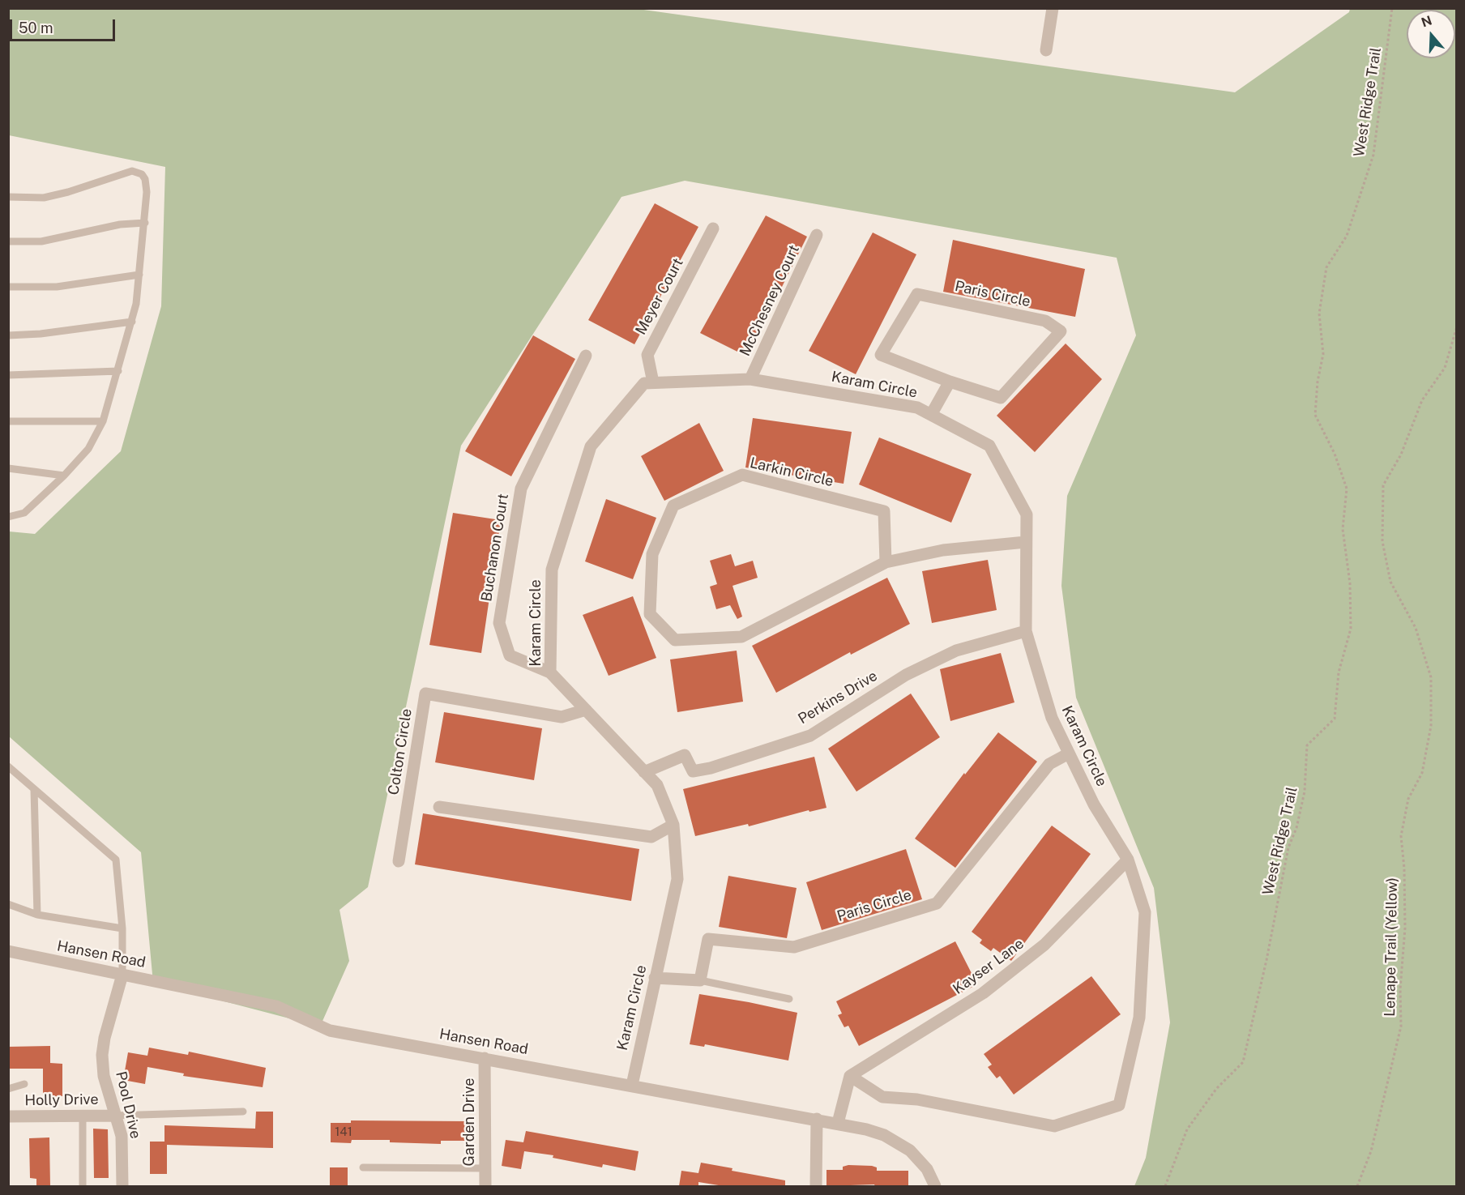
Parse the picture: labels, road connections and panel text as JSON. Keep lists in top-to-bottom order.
{
  "streets": {
    "street": [
      "Paris Circle",
      "Meyer Court",
      "McChesney Court",
      "Karam Circle",
      "Larkin Circle",
      "Buchanon Court",
      "Perkins Drive",
      "Colton Circle",
      "Hansen Road",
      "Kayser Lane",
      "Holly Drive",
      "Pool Drive",
      "Garden Drive"
    ],
    "path": ["West Ridge Trail", "Lenape Trail (Yellow)"]
  },
  "crossings": [
    ["Paris Circle", "Karam Circle"],
    ["Meyer Court", "Karam Circle"],
    ["McChesney Court", "Karam Circle"],
    ["Karam Circle", "Larkin Circle"],
    ["Karam Circle", "Buchanon Court"],
    ["Karam Circle", "Perkins Drive"],
    ["Karam Circle", "Colton Circle"],
    ["Karam Circle", "Hansen Road"],
    ["Karam Circle", "Kayser Lane"],
    ["Hansen Road", "Pool Drive"],
    ["Hansen Road", "Garden Drive"],
    ["Holly Drive", "Pool Drive"]
  ],
  "house_numbers": ["141"],
  "scale_bar": "50 m",
  "north": "top"
}
